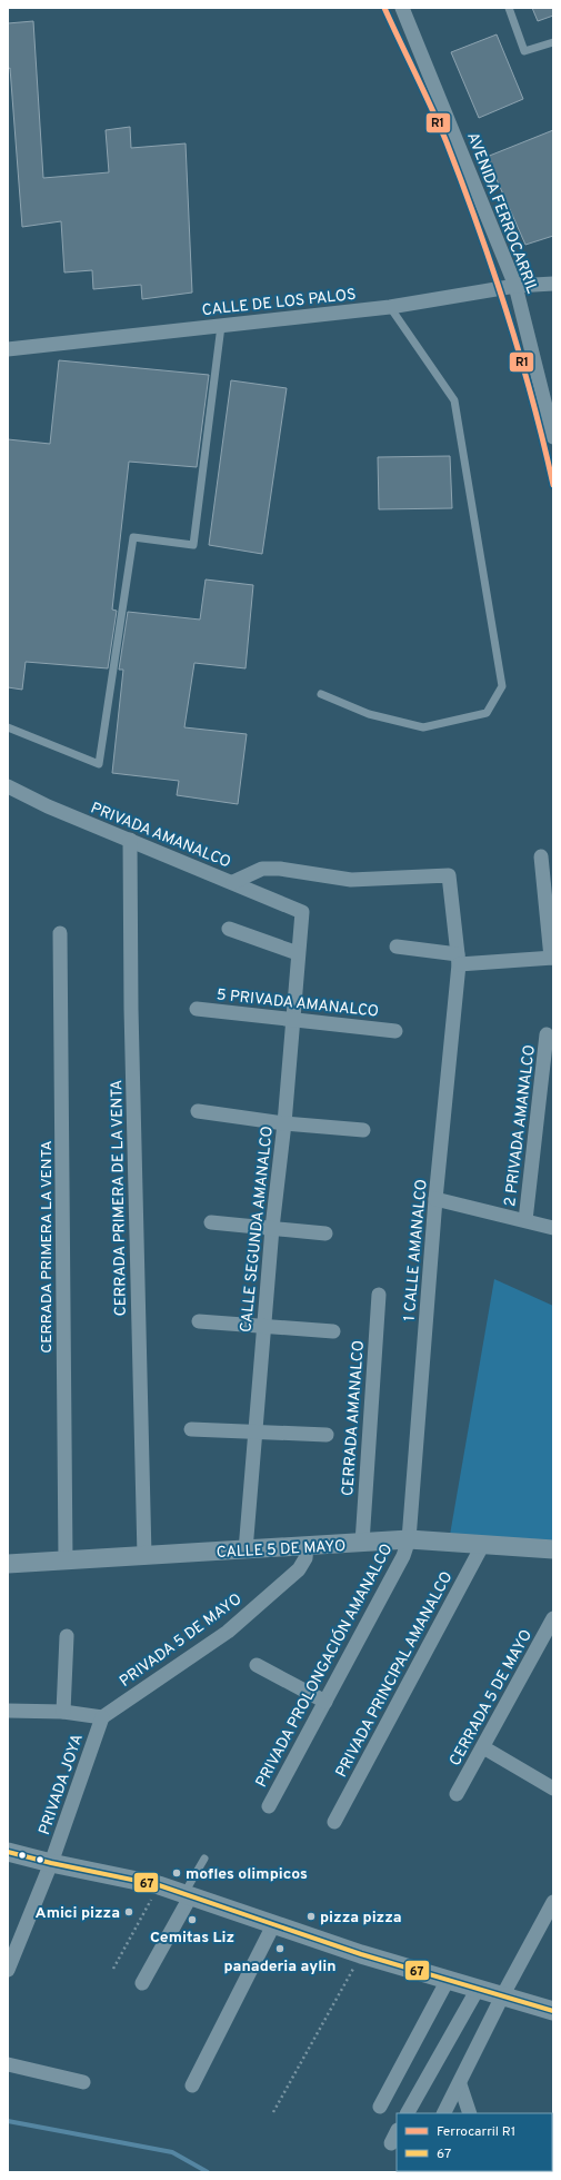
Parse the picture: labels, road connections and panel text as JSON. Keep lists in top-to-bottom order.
{
  "streets": {
    "street": [
      "AVENIDA FERROCARRIL",
      "CALLE DE LOS PALOS",
      "PRIVADA AMANALCO",
      "5 PRIVADA AMANALCO",
      "2 PRIVADA AMANALCO",
      "CERRADA PRIMERA DE LA VENTA",
      "CALLE SEGUNDA AMANALCO",
      "CERRADA PRIMERA LA VENTA",
      "1 CALLE AMANALCO",
      "CERRADA AMANALCO",
      "CALLE 5 DE MAYO",
      "PRIVADA 5 DE MAYO",
      "PRIVADA PROLONGACIÓN AMANALCO",
      "PRIVADA PRINCIPAL AMANALCO",
      "CERRADA 5 DE MAYO",
      "PRIVADA JOYA"
    ]
  },
  "crossings": [
    ["AVENIDA FERROCARRIL", "CALLE DE LOS PALOS"],
    ["PRIVADA AMANALCO", "CERRADA PRIMERA DE LA VENTA"],
    ["PRIVADA AMANALCO", "CALLE SEGUNDA AMANALCO"],
    ["PRIVADA AMANALCO", "1 CALLE AMANALCO"],
    ["5 PRIVADA AMANALCO", "CALLE SEGUNDA AMANALCO"],
    ["CERRADA PRIMERA DE LA VENTA", "CALLE 5 DE MAYO"],
    ["CALLE SEGUNDA AMANALCO", "CALLE 5 DE MAYO"],
    ["CERRADA PRIMERA LA VENTA", "CALLE 5 DE MAYO"],
    ["1 CALLE AMANALCO", "CALLE 5 DE MAYO"],
    ["1 CALLE AMANALCO", "PRIVADA PROLONGACIÓN AMANALCO"],
    ["CERRADA AMANALCO", "CALLE 5 DE MAYO"],
    ["CALLE 5 DE MAYO", "PRIVADA 5 DE MAYO"],
    ["CALLE 5 DE MAYO", "PRIVADA PROLONGACIÓN AMANALCO"],
    ["CALLE 5 DE MAYO", "PRIVADA PRINCIPAL AMANALCO"],
    ["PRIVADA 5 DE MAYO", "PRIVADA JOYA"]
  ],
  "places": [
    "mofles olimpicos",
    "Amici pizza",
    "pizza pizza",
    "Cemitas Liz",
    "panaderia aylin"
  ],
  "lines": ["rail line R1", "transit line 67"],
  "legend": ["Ferrocarril R1", "67"]
}
